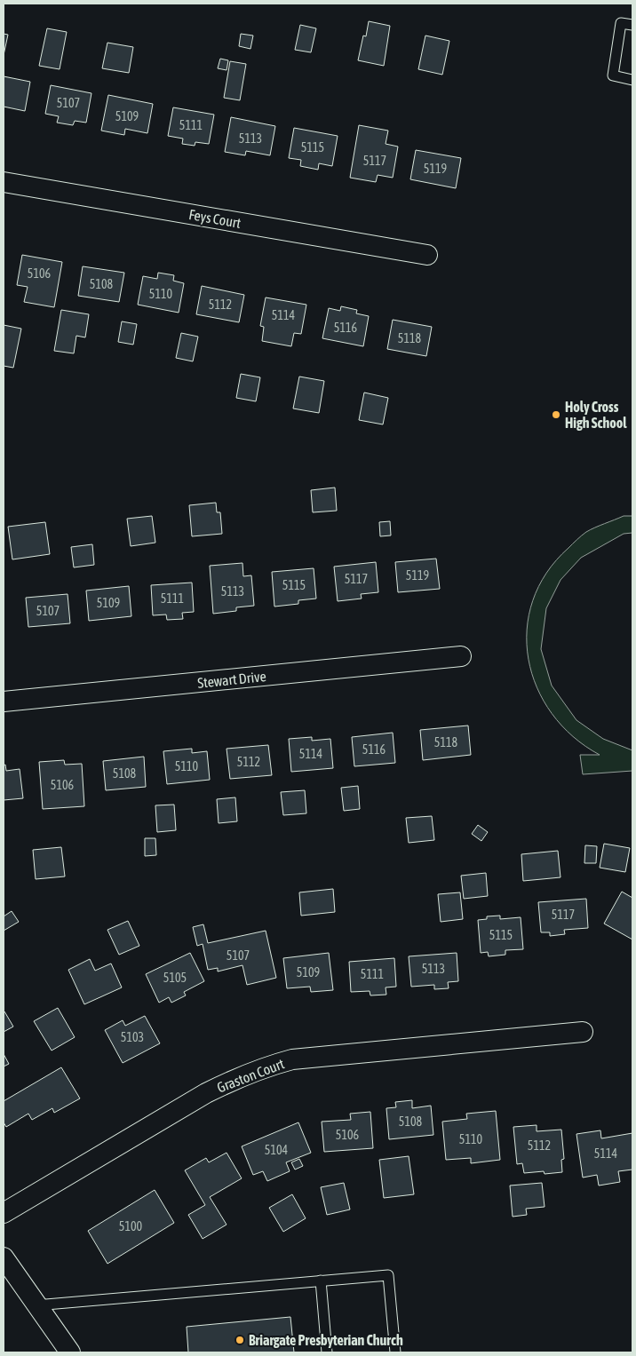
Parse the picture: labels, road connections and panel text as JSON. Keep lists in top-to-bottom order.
{
  "streets": {
    "street": ["Feys Court", "Stewart Drive", "Graston Court"]
  },
  "places": ["Holy Cross High School", "Briargate Presbyterian Church"],
  "house_numbers": [
    "5107",
    "5109",
    "5111",
    "5113",
    "5115",
    "5117",
    "5119",
    "5106",
    "5108",
    "5110",
    "5112",
    "5114",
    "5116",
    "5118",
    "5119",
    "5117",
    "5115",
    "5113",
    "5111",
    "5109",
    "5107",
    "5118",
    "5116",
    "5114",
    "5112",
    "5110",
    "5108",
    "5106",
    "5117",
    "5115",
    "5107",
    "5113",
    "5109",
    "5111",
    "5105",
    "5103",
    "5108",
    "5106",
    "5110",
    "5112",
    "5104",
    "5114",
    "5100"
  ]
}
